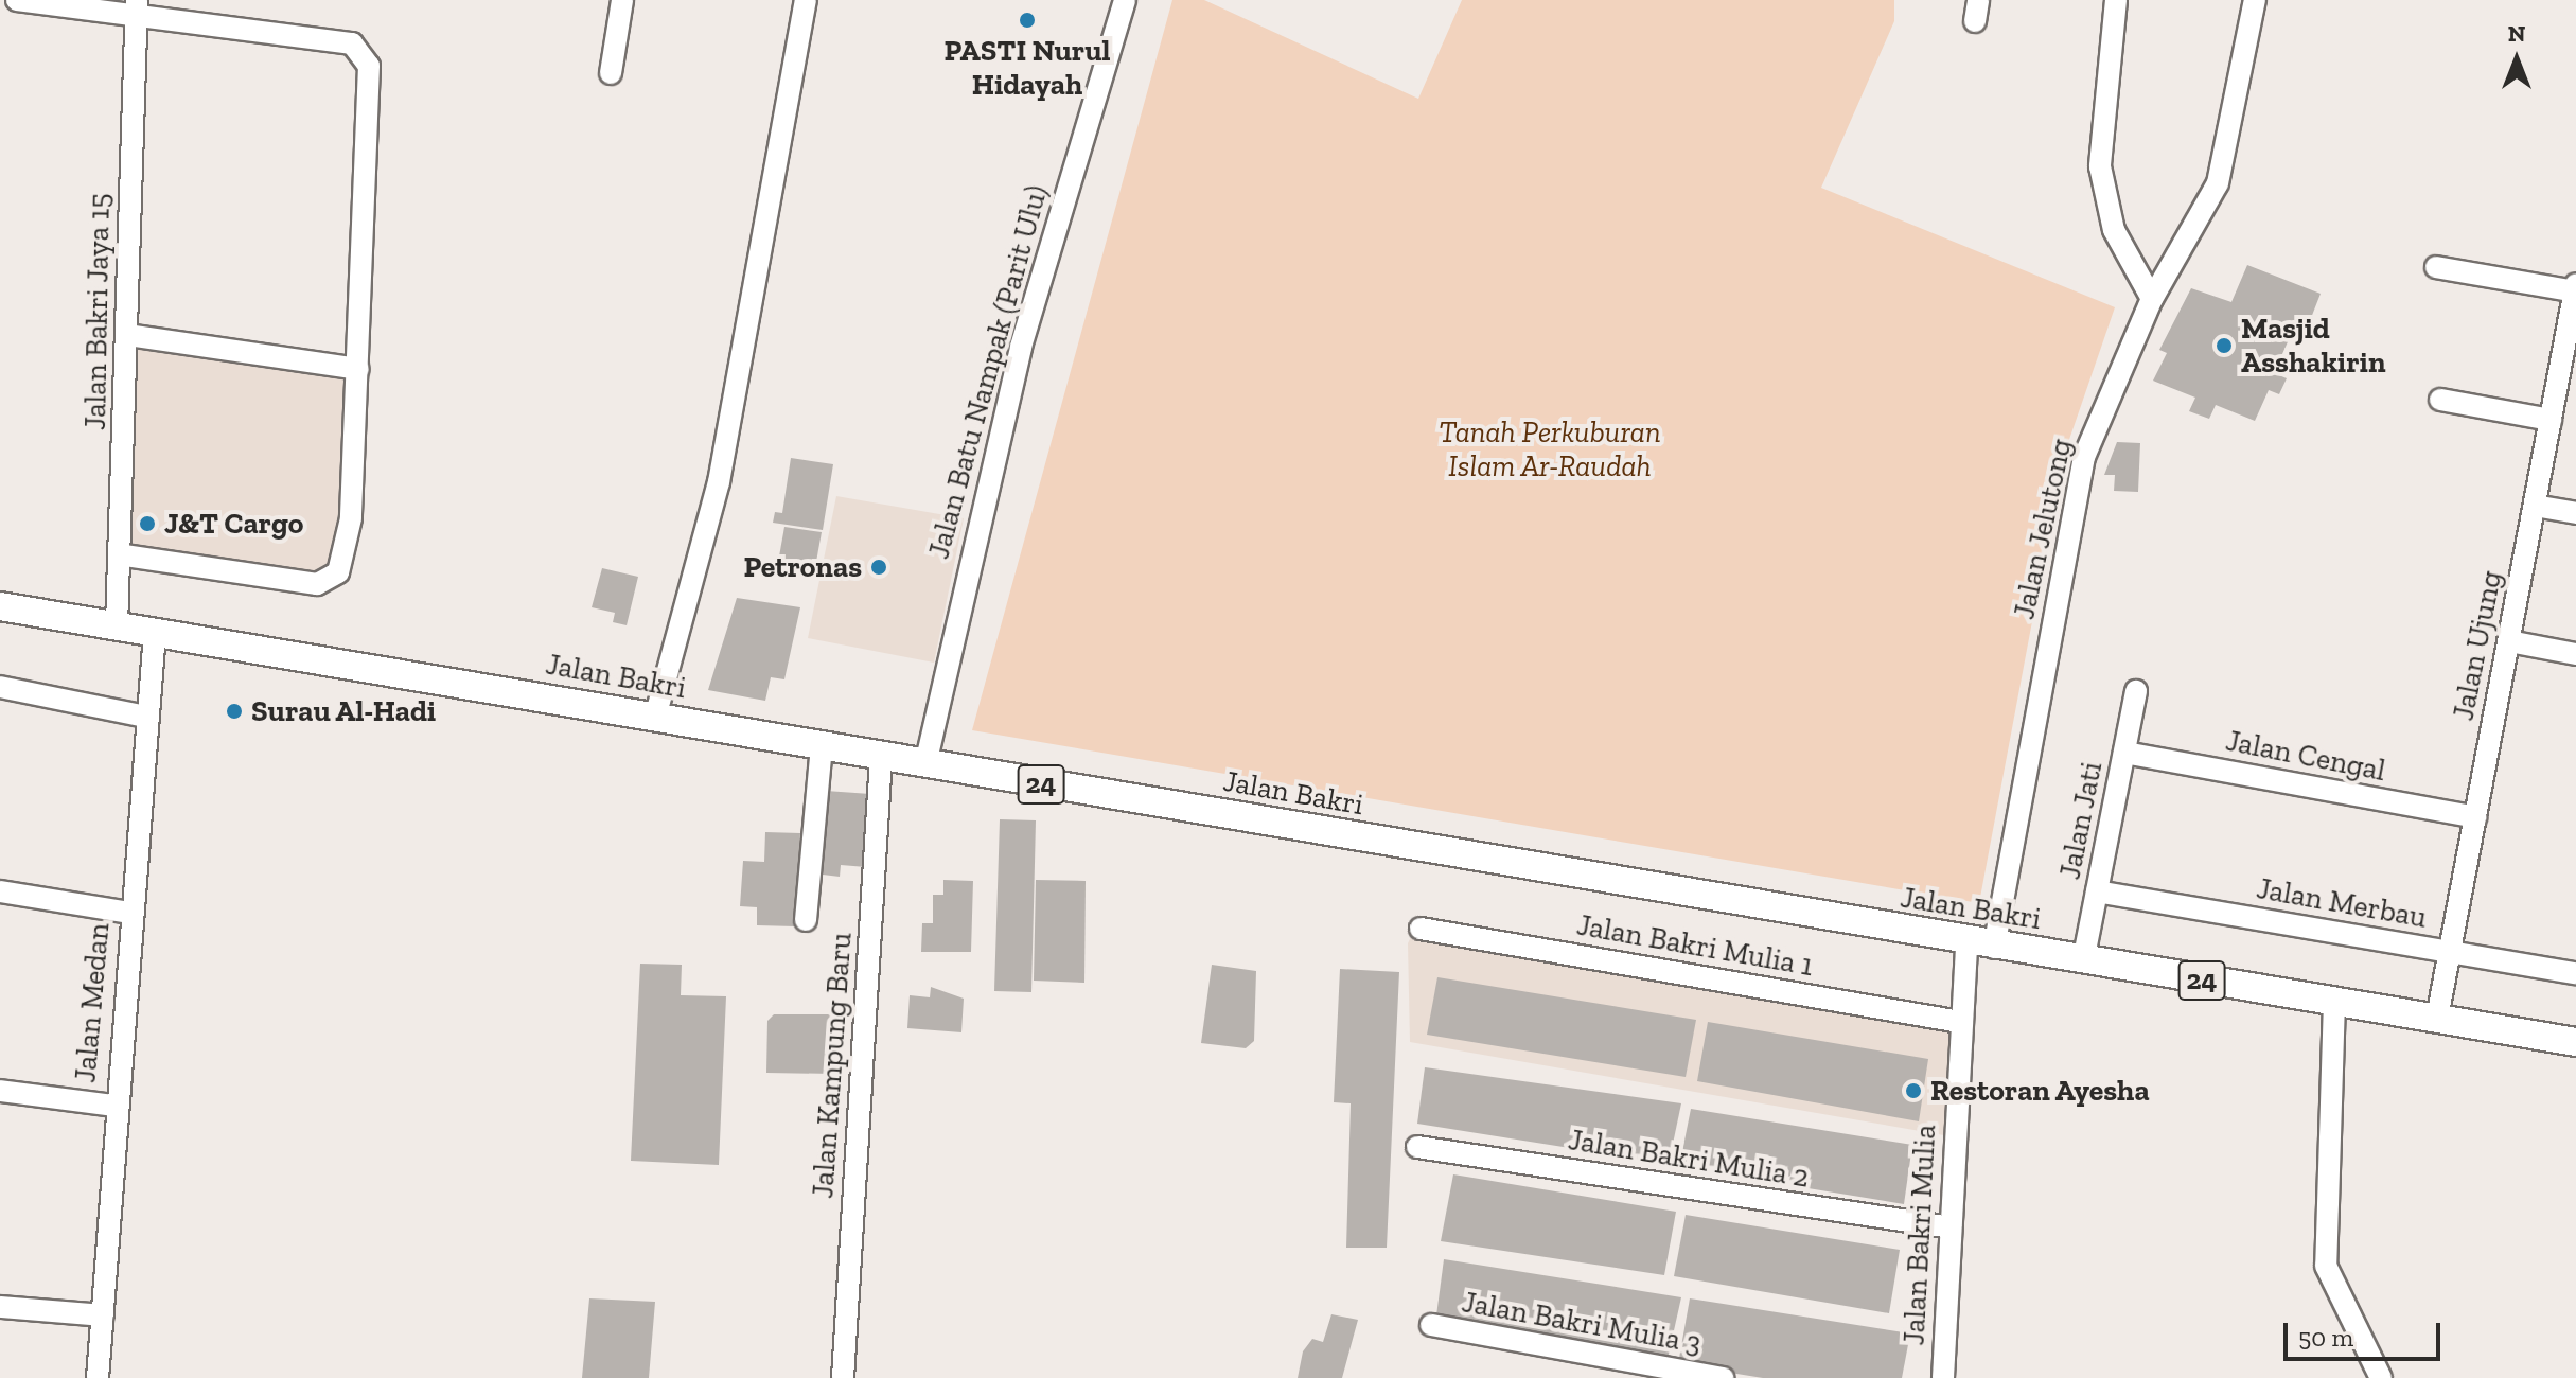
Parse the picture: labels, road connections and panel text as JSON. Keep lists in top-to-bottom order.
{
  "streets": {
    "main road": ["Jalan Bakri", "24"],
    "street": [
      "Jalan Bakri Jaya 15",
      "Jalan Batu Nampak (Parit Ulu)",
      "Jalan Jelutong",
      "Jalan Ujung",
      "Jalan Cengal",
      "Jalan Jati",
      "Jalan Merbau",
      "Jalan Bakri Mulia 1",
      "Jalan Medan",
      "Jalan Kampung Baru",
      "Jalan Bakri Mulia 2",
      "Jalan Bakri Mulia",
      "Jalan Bakri Mulia 3"
    ]
  },
  "crossings": [
    ["Jalan Bakri Jaya 15", "Jalan Bakri"],
    ["Jalan Batu Nampak (Parit Ulu)", "Jalan Bakri"],
    ["Jalan Jelutong", "Jalan Bakri"],
    ["Jalan Jelutong", "Jalan Bakri Mulia"],
    ["Jalan Ujung", "Jalan Bakri"],
    ["Jalan Ujung", "Jalan Cengal"],
    ["Jalan Ujung", "Jalan Merbau"],
    ["Jalan Bakri", "Jalan Jati"],
    ["Jalan Bakri", "Jalan Medan"],
    ["Jalan Bakri", "Jalan Kampung Baru"],
    ["Jalan Bakri", "Jalan Bakri Mulia"],
    ["Jalan Cengal", "Jalan Jati"],
    ["Jalan Jati", "Jalan Merbau"],
    ["Jalan Bakri Mulia 1", "Jalan Bakri Mulia"],
    ["Jalan Bakri Mulia 2", "Jalan Bakri Mulia"]
  ],
  "parks": ["Tanah Perkuburan Islam Ar-Raudah"],
  "places": [
    "PASTI Nurul Hidayah",
    "Masjid Asshakirin",
    "J&T Cargo",
    "Petronas",
    "Surau Al-Hadi",
    "Restoran Ayesha"
  ],
  "scale_bar": "50 m",
  "north": "top"
}
